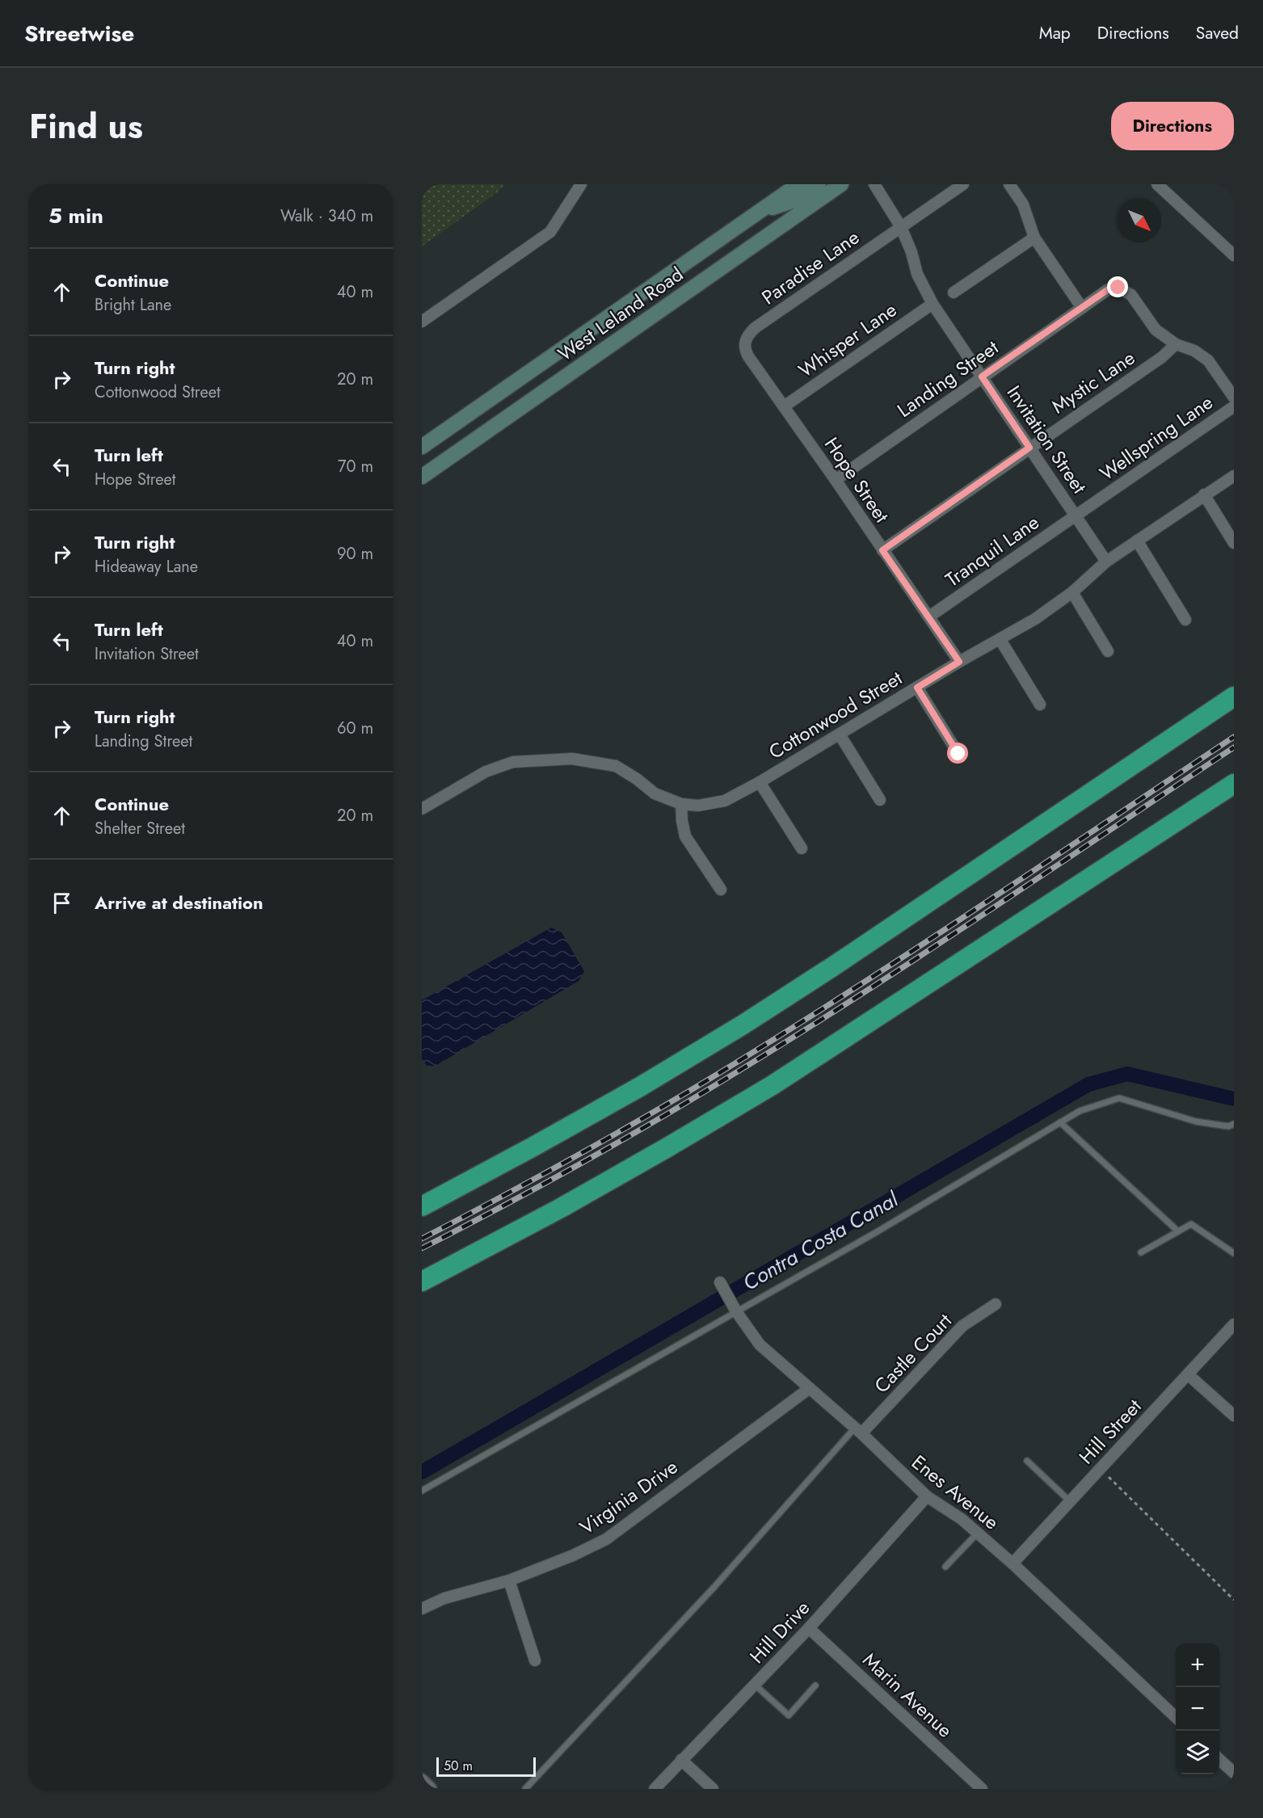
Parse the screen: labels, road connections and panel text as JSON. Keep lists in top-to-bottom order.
{
  "streets": {
    "main road": ["West Leland Road"],
    "street": [
      "Paradise Lane",
      "Whisper Lane",
      "Landing Street",
      "Mystic Lane",
      "Wellspring Lane",
      "Invitation Street",
      "Hope Street",
      "Tranquil Lane",
      "Cottonwood Street",
      "Castle Court",
      "Hill Street",
      "Enes Avenue",
      "Virginia Drive",
      "Hill Drive",
      "Marin Avenue"
    ]
  },
  "crossings": [
    ["Paradise Lane", "Invitation Street"],
    ["Paradise Lane", "Hope Street"],
    ["Whisper Lane", "Invitation Street"],
    ["Whisper Lane", "Hope Street"],
    ["Landing Street", "Mystic Lane"],
    ["Landing Street", "Invitation Street"],
    ["Landing Street", "Hope Street"],
    ["Mystic Lane", "Invitation Street"],
    ["Mystic Lane", "Hope Street"],
    ["Wellspring Lane", "Invitation Street"],
    ["Wellspring Lane", "Tranquil Lane"],
    ["Invitation Street", "Tranquil Lane"],
    ["Invitation Street", "Cottonwood Street"],
    ["Hope Street", "Tranquil Lane"],
    ["Hope Street", "Cottonwood Street"],
    ["Castle Court", "Enes Avenue"],
    ["Hill Street", "Enes Avenue"],
    ["Enes Avenue", "Virginia Drive"],
    ["Enes Avenue", "Hill Drive"],
    ["Hill Drive", "Marin Avenue"]
  ],
  "water": ["Contra Costa Canal"],
  "scale_bar": "50 m",
  "north": "bottom right",
  "page": {
    "header": "Streetwise",
    "nav": ["Map", "Directions", "Saved"],
    "title": "Find us",
    "buttons": "Directions",
    "heading": ["5 min", "Walk · 340 m"],
    "list": [
      ["Continue", "Bright Lane", "40 m"],
      ["Turn right", "Cottonwood Street", "20 m"],
      ["Turn left", "Hope Street", "70 m"],
      ["Turn right", "Hideaway Lane", "90 m"],
      ["Turn left", "Invitation Street", "40 m"],
      ["Turn right", "Landing Street", "60 m"],
      ["Continue", "Shelter Street", "20 m"],
      "Arrive at destination"
    ],
    "map_buttons": ["+", "−"],
    "scale": "50 m"
  }
}
